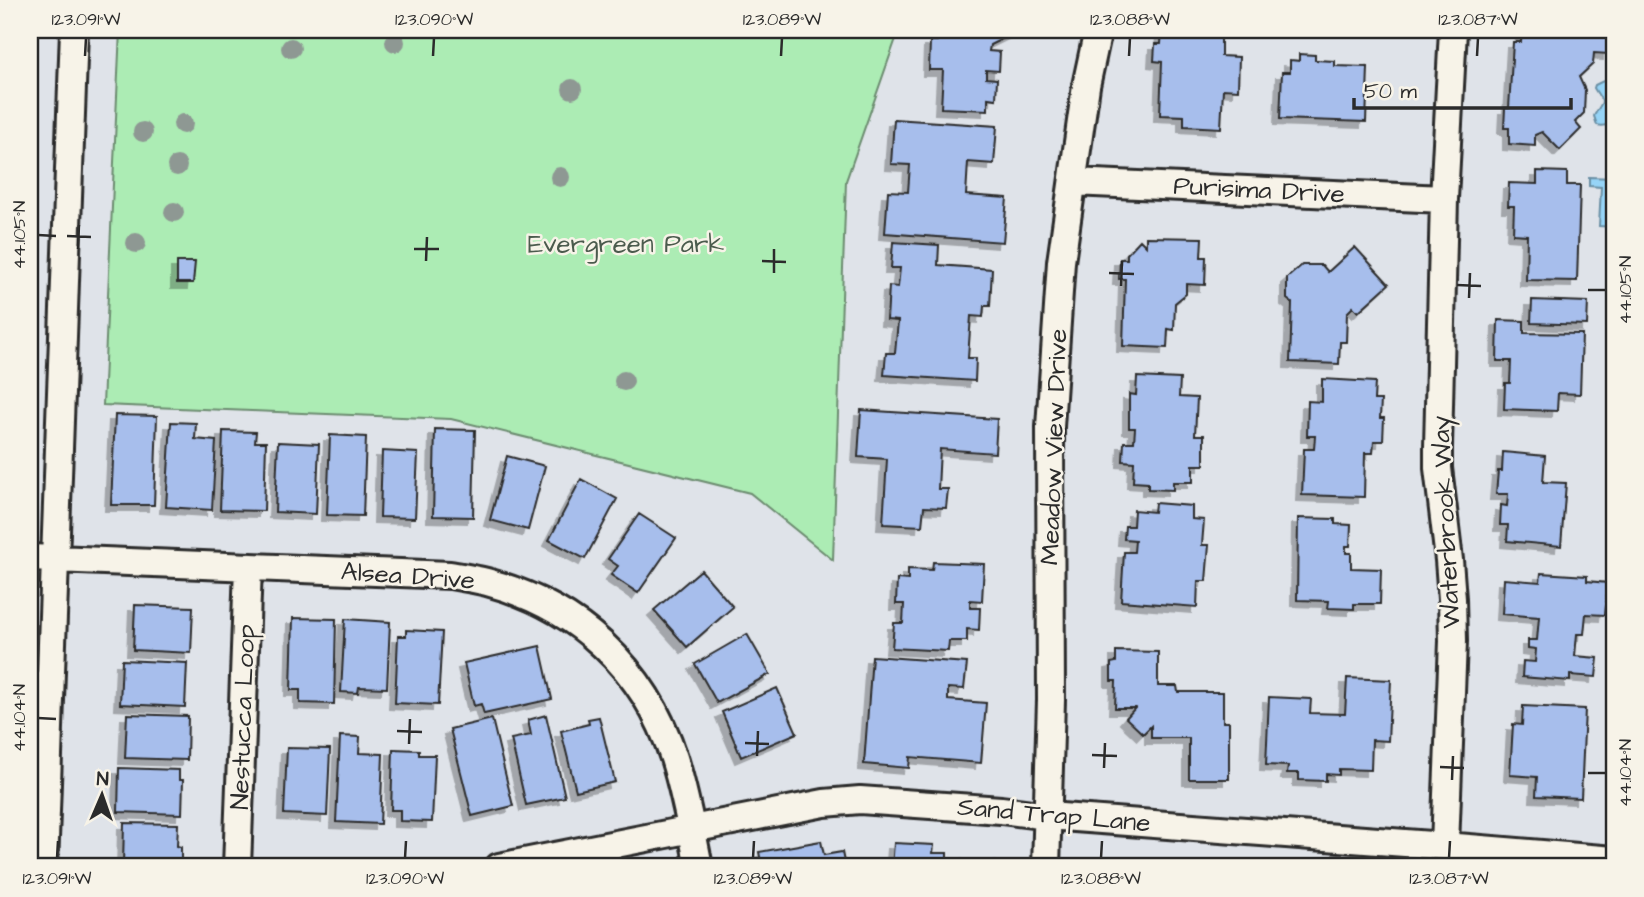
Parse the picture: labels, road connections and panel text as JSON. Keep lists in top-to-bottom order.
{
  "streets": {
    "street": [
      "Purisima Drive",
      "Meadow View Drive",
      "Waterbrook Way",
      "Alsea Drive",
      "Nestucca Loop",
      "Sand Trap Lane"
    ]
  },
  "crossings": [
    ["Purisima Drive", "Meadow View Drive"],
    ["Purisima Drive", "Waterbrook Way"],
    ["Meadow View Drive", "Sand Trap Lane"],
    ["Waterbrook Way", "Sand Trap Lane"],
    ["Alsea Drive", "Nestucca Loop"],
    ["Alsea Drive", "Sand Trap Lane"]
  ],
  "parks": ["Evergreen Park"],
  "scale_bar": "50 m",
  "north": "top",
  "coordinates": [
    "123.091°W",
    "123.090°W",
    "123.089°W",
    "123.088°W",
    "123.087°W",
    "44.105°N",
    "44.104°N"
  ]
}
